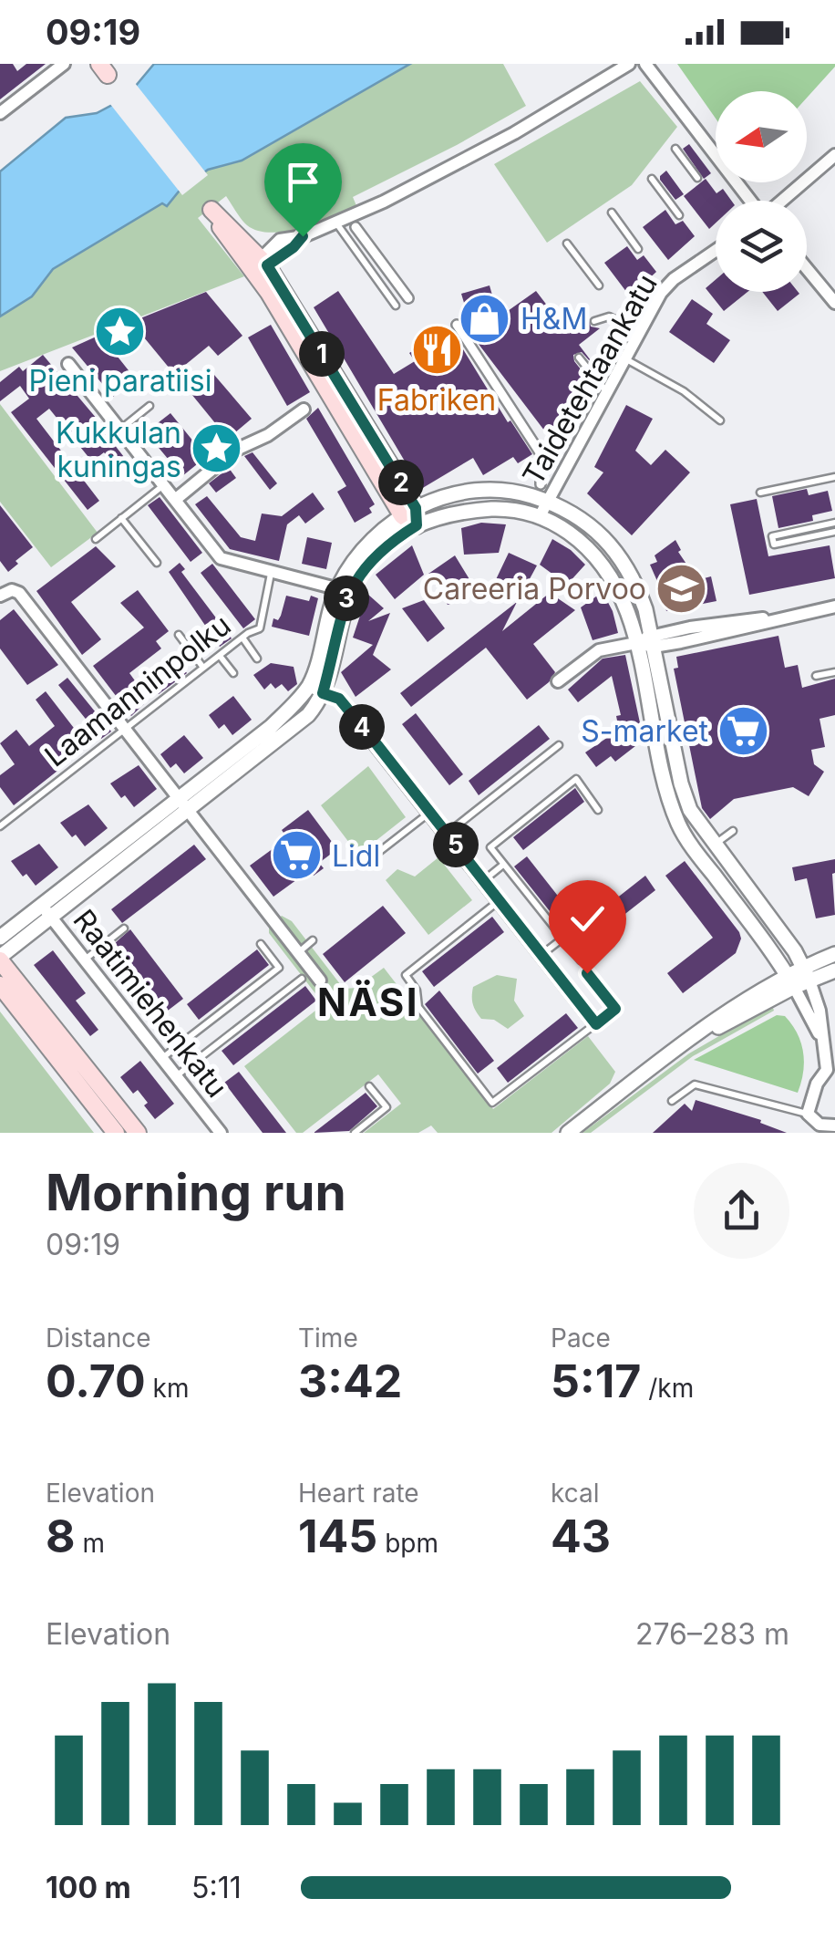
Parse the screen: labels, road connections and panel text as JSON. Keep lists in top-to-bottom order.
{
  "streets": {
    "street": ["Taidetehtaankatu", "Raatimiehenkatu"],
    "lane": ["Laamanninpolku"]
  },
  "districts": ["NÄSI"],
  "places": {
    "shop": ["H&M"],
    "place": ["Pieni paratiisi", "Kukkulan kuningas"],
    "restaurant": ["Fabriken"],
    "school or university": ["Careeria Porvoo"],
    "supermarket": ["S-market", "Lidl"]
  },
  "north": "left",
  "page": {
    "status": "09:19",
    "pins": [
      "1",
      "2",
      "3",
      "4",
      "5"
    ],
    "heading": ["Morning run", "09:19"],
    "stats": [
      ["Distance", "0.70 km"],
      ["Time", "3:42"],
      ["Pace", "5:17 /km"],
      ["Elevation", "8 m"],
      ["Heart rate", "145 bpm"],
      ["kcal", "43"]
    ],
    "chart": ["Elevation", "276–283 m"],
    "list": [
      {
        "name": "100 m",
        "note": "5:11"
      }
    ]
  }
}
